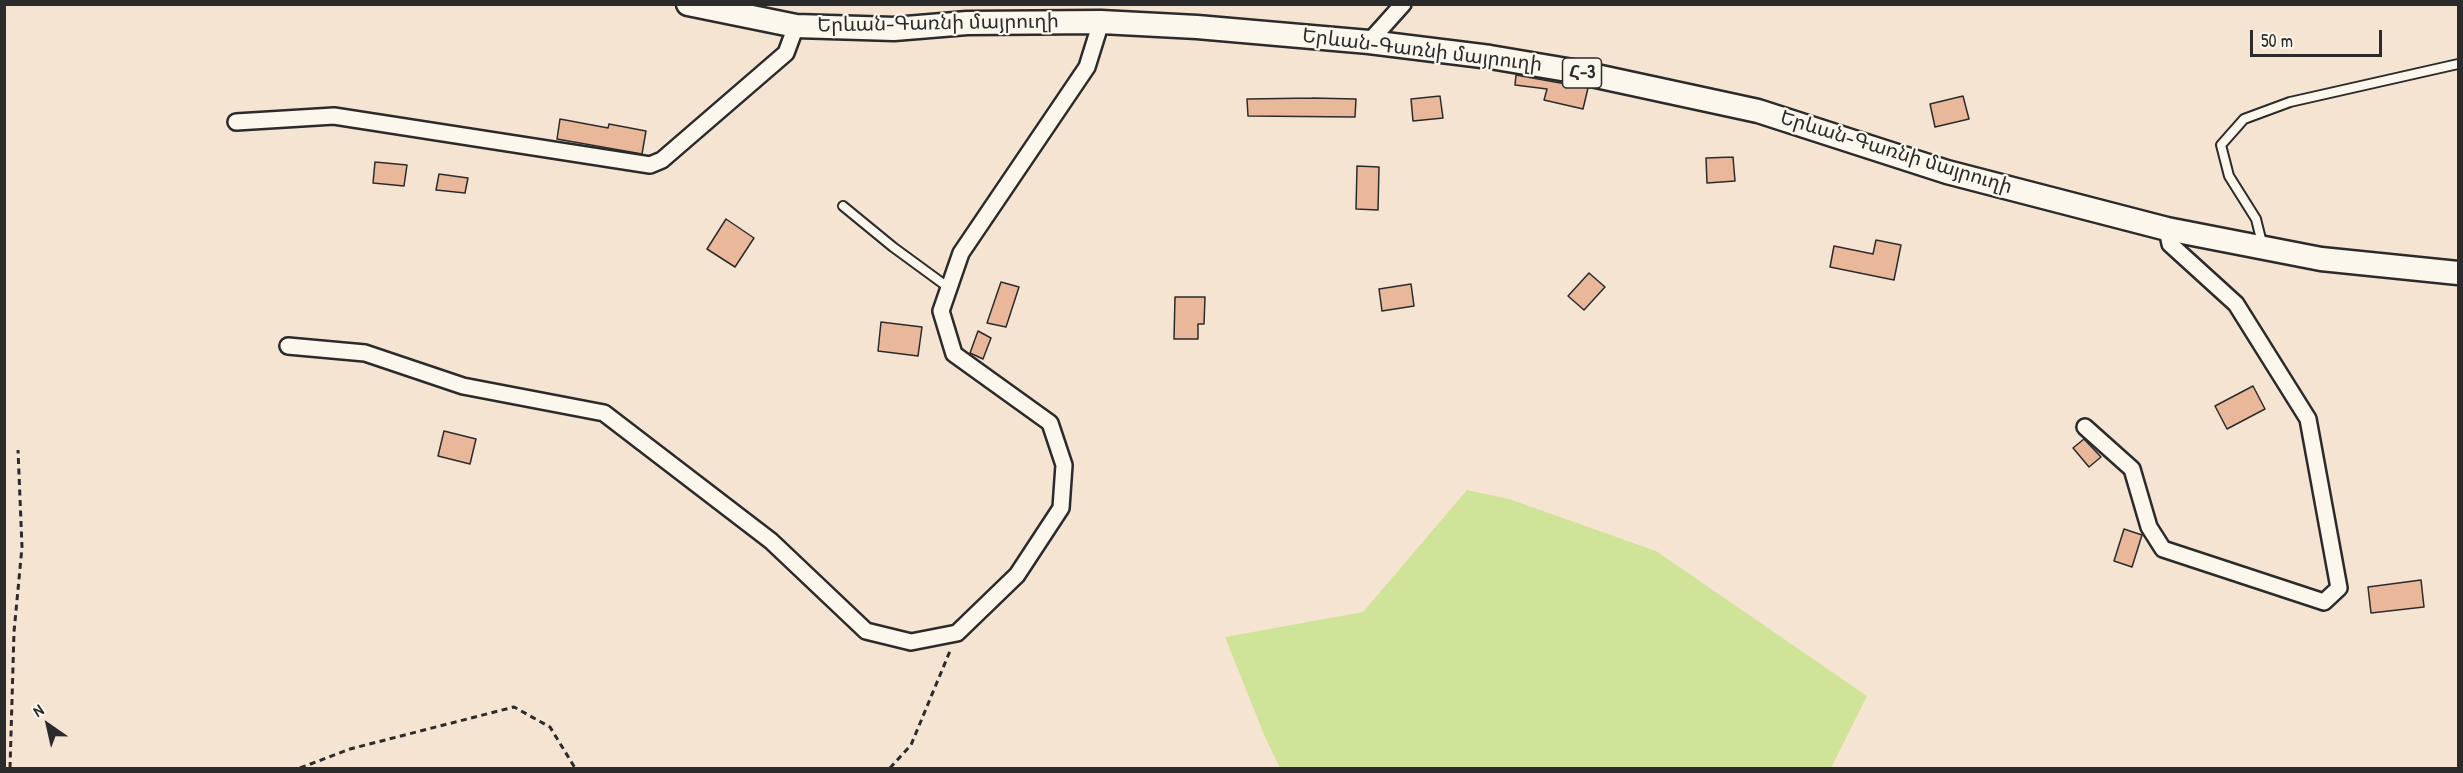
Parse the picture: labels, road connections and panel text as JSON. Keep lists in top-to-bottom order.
{
  "streets": {
    "main road": ["Երևան-Գառնի մայրուղի", "Հ-3"]
  },
  "scale_bar": "50 m",
  "north": "top left"
}
